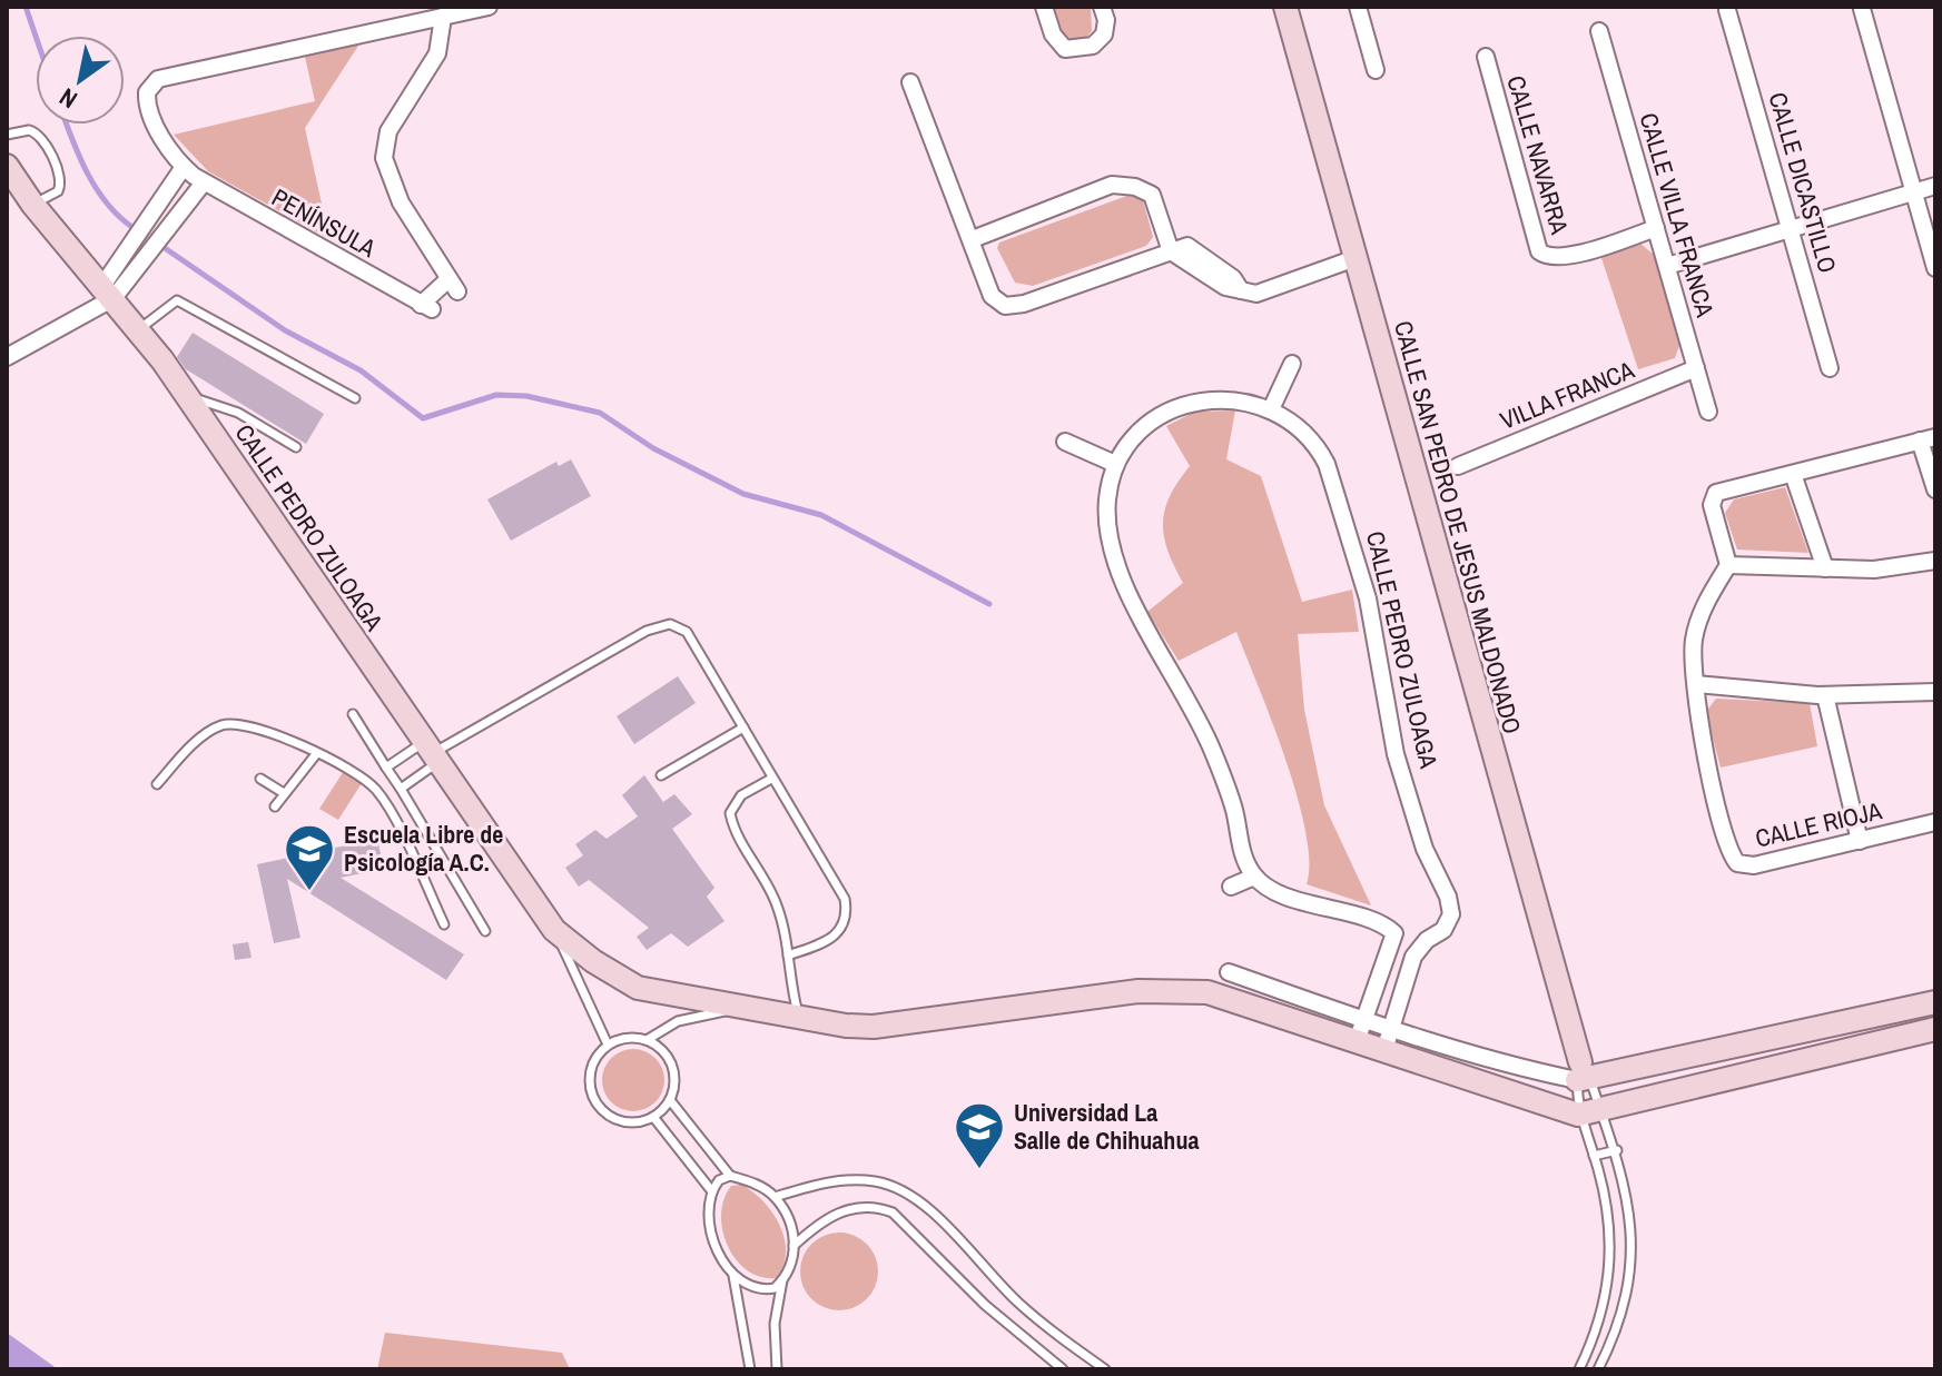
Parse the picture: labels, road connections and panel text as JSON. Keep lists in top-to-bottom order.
{
  "streets": {
    "street": [
      "CALLE NAVARRA",
      "CALLE DICASTILLO",
      "CALLE VILLA FRANCA",
      "PENÍNSULA",
      "VILLA FRANCA",
      "CALLE PEDRO ZULOAGA",
      "CALLE SAN PEDRO DE JESUS MALDONADO",
      "CALLE RIOJA"
    ]
  },
  "crossings": [
    ["CALLE NAVARRA", "CALLE VILLA FRANCA"],
    ["CALLE VILLA FRANCA", "VILLA FRANCA"],
    ["CALLE PEDRO ZULOAGA", "CALLE SAN PEDRO DE JESUS MALDONADO"]
  ],
  "places": {
    "school or university": ["Escuela Libre de Psicología A.C.", "Universidad La Salle de Chihuahua"]
  },
  "north": "bottom left"
}
